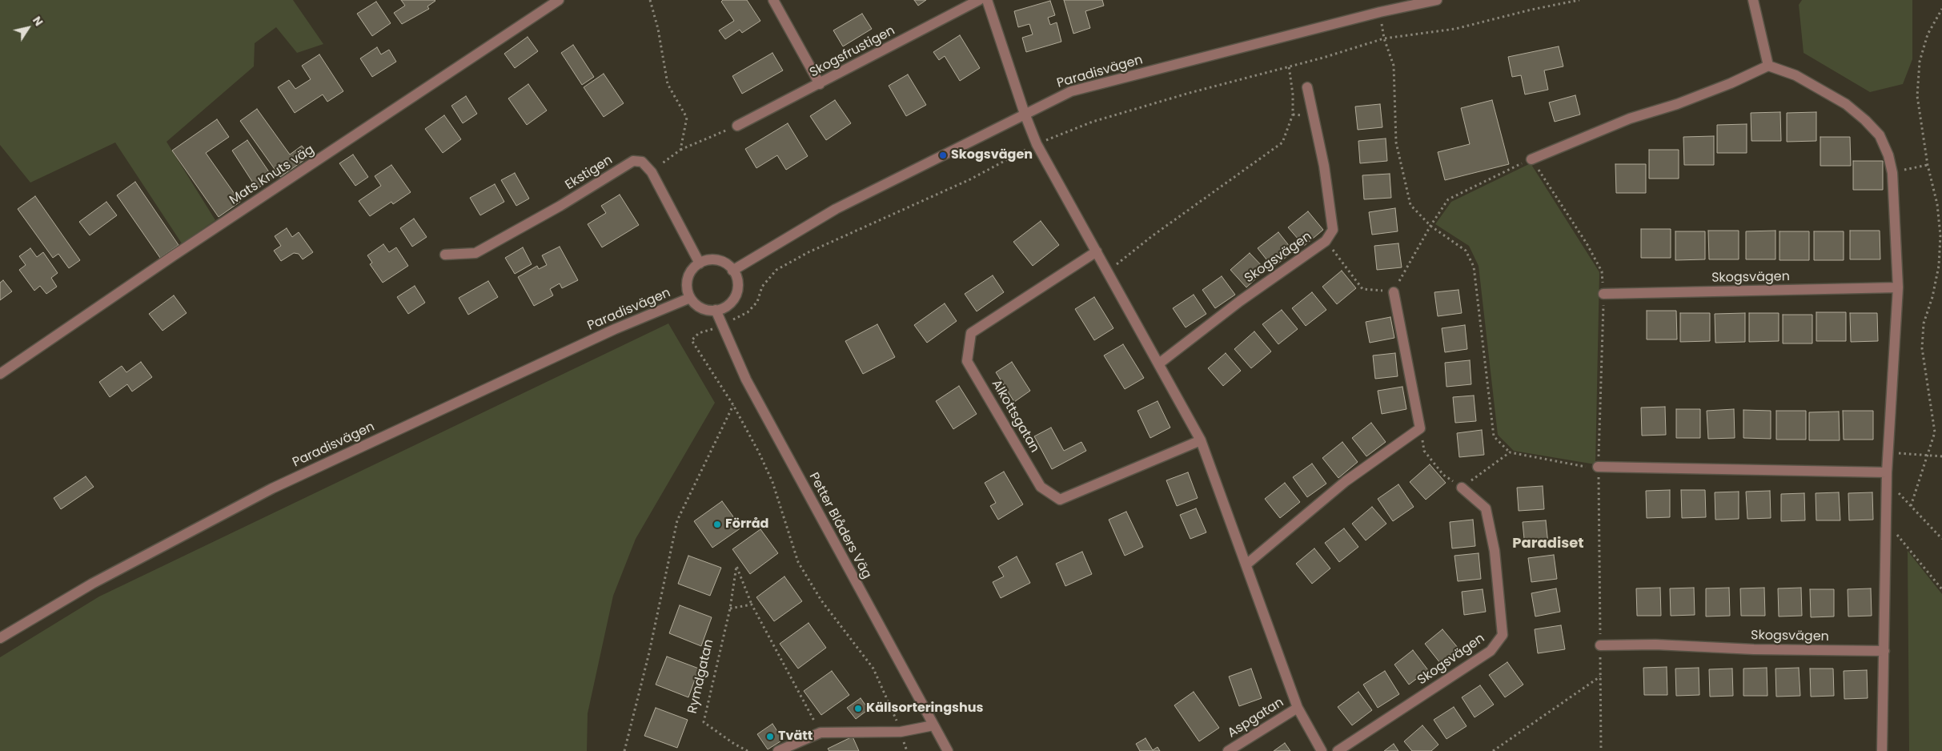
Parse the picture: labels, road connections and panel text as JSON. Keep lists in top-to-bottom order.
{
  "streets": {
    "street": [
      "Skogsfrustigen",
      "Paradisvägen",
      "Ekstigen",
      "Mats Knuts väg",
      "Skogsvägen",
      "Alkottsgatan",
      "Petter Blåders Väg",
      "Aspgatan"
    ],
    "path": ["Rymdgatan"]
  },
  "crossings": [
    ["Paradisvägen", "Ekstigen"],
    ["Paradisvägen", "Petter Blåders Väg"],
    ["Ekstigen", "Petter Blåders Väg"]
  ],
  "districts": ["Paradiset"],
  "places": [
    "Skogsvägen",
    "Förråd",
    "Källsorteringshus",
    "Tvätt"
  ],
  "north": "top right"
}
